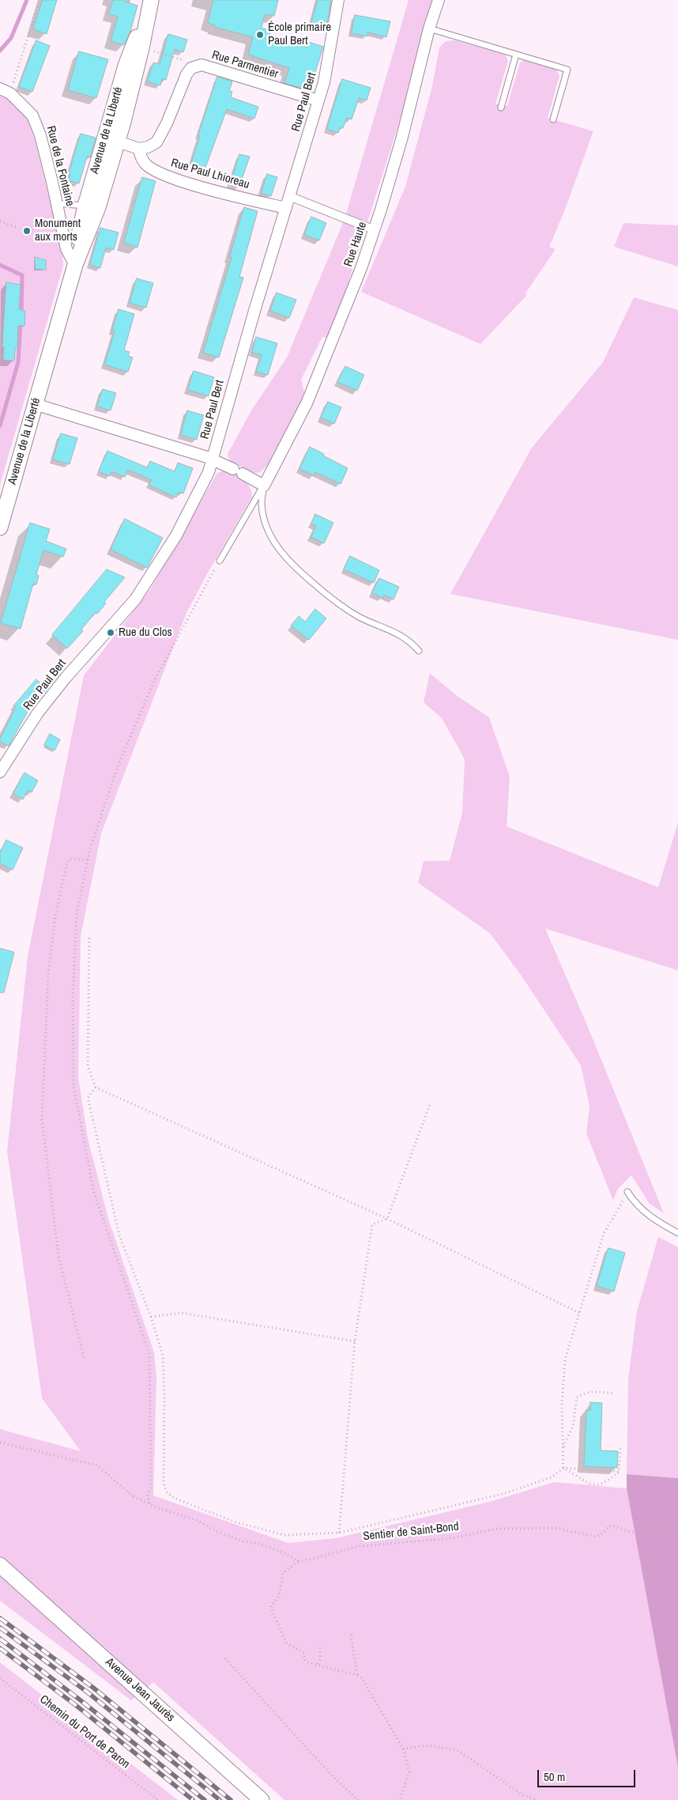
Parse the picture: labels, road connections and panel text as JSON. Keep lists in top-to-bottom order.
{
  "streets": {
    "main road": ["Avenue de la Liberté", "Avenue Jean Jaurès"],
    "street": [
      "Rue Parmentier",
      "Rue Paul Bert",
      "Rue de la Fontaine",
      "Rue Paul Lhioreau",
      "Rue Haute"
    ],
    "path": ["Sentier de Saint-Bond", "Chemin du Port de Paron"]
  },
  "crossings": [
    ["Rue Parmentier", "Rue Paul Bert"],
    ["Rue Parmentier", "Rue Paul Lhioreau"],
    ["Rue Paul Bert", "Rue Paul Lhioreau"],
    ["Avenue de la Liberté", "Rue de la Fontaine"]
  ],
  "places": ["École primaire Paul Bert", "Monument aux morts", "Rue du Clos"],
  "scale_bar": "50 m"
}
